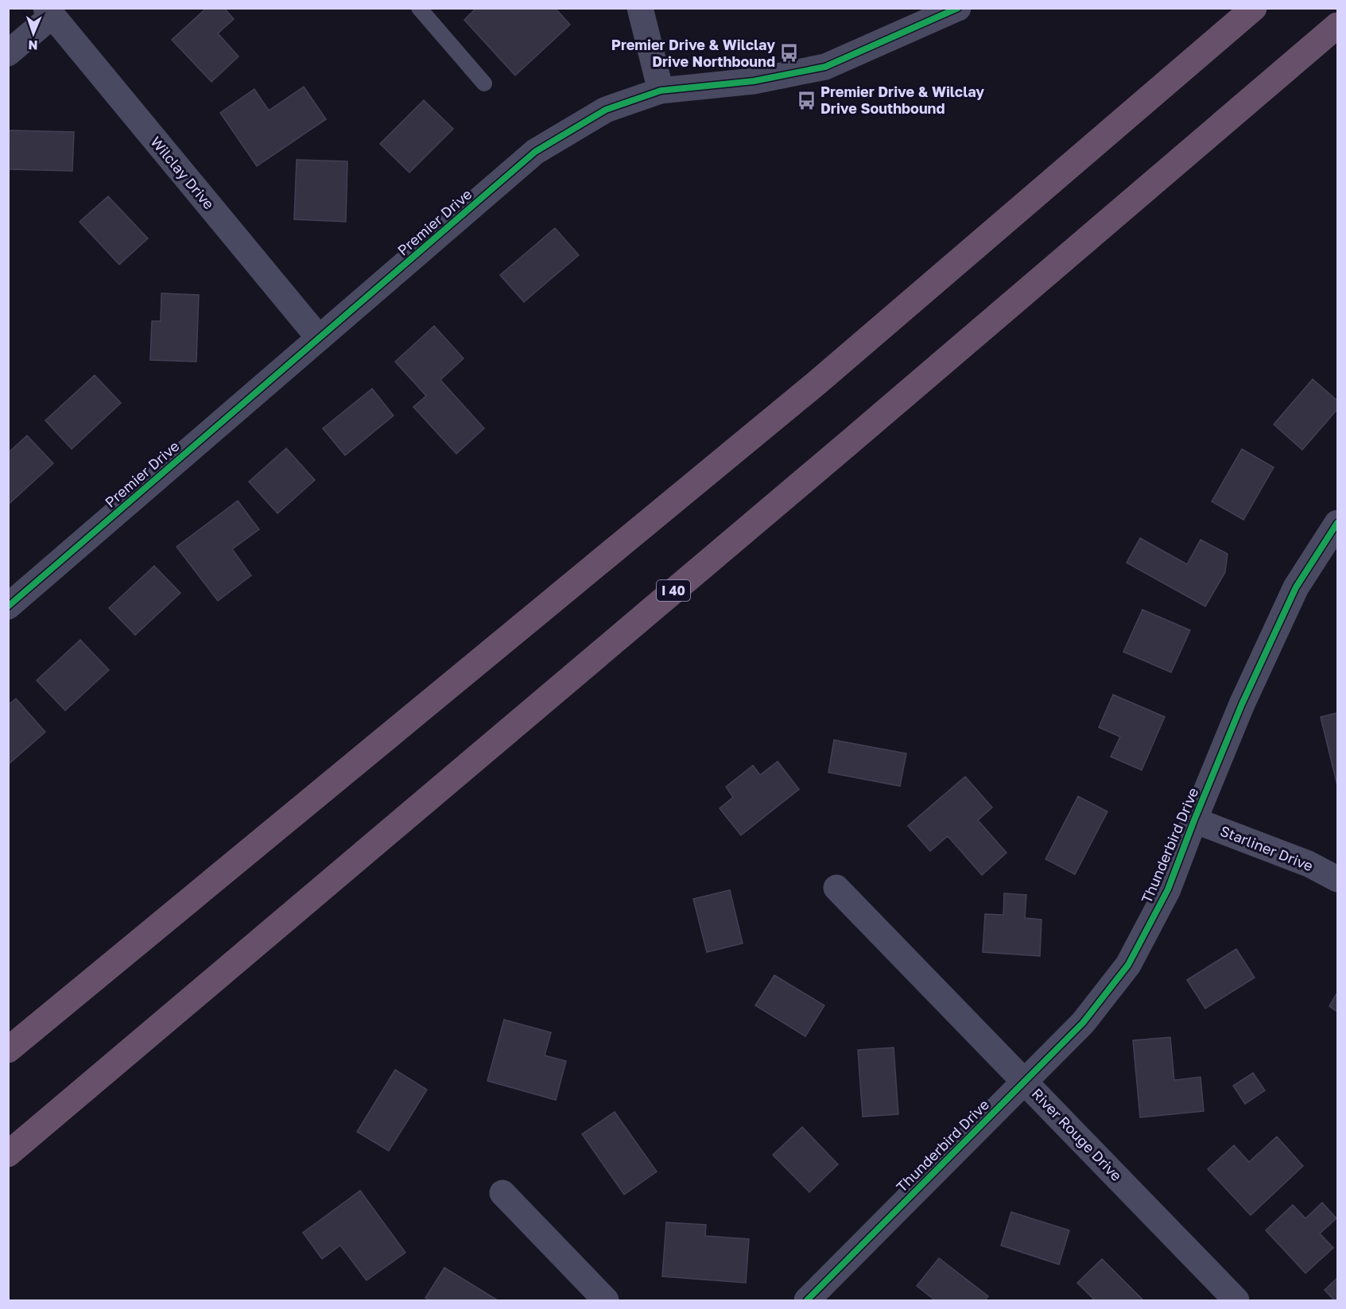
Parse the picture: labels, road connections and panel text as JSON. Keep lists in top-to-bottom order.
{
  "streets": {
    "highway": ["I 40"],
    "street": [
      "Wilclay Drive",
      "Premier Drive",
      "Thunderbird Drive",
      "Starliner Drive",
      "River Rouge Drive"
    ]
  },
  "crossings": [
    ["Wilclay Drive", "Premier Drive"],
    ["Thunderbird Drive", "Starliner Drive"],
    ["Thunderbird Drive", "River Rouge Drive"]
  ],
  "places": {
    "bus stop": ["Premier Drive & Wilclay Drive Northbound", "Premier Drive & Wilclay Drive Southbound"]
  },
  "north": "bottom"
}
